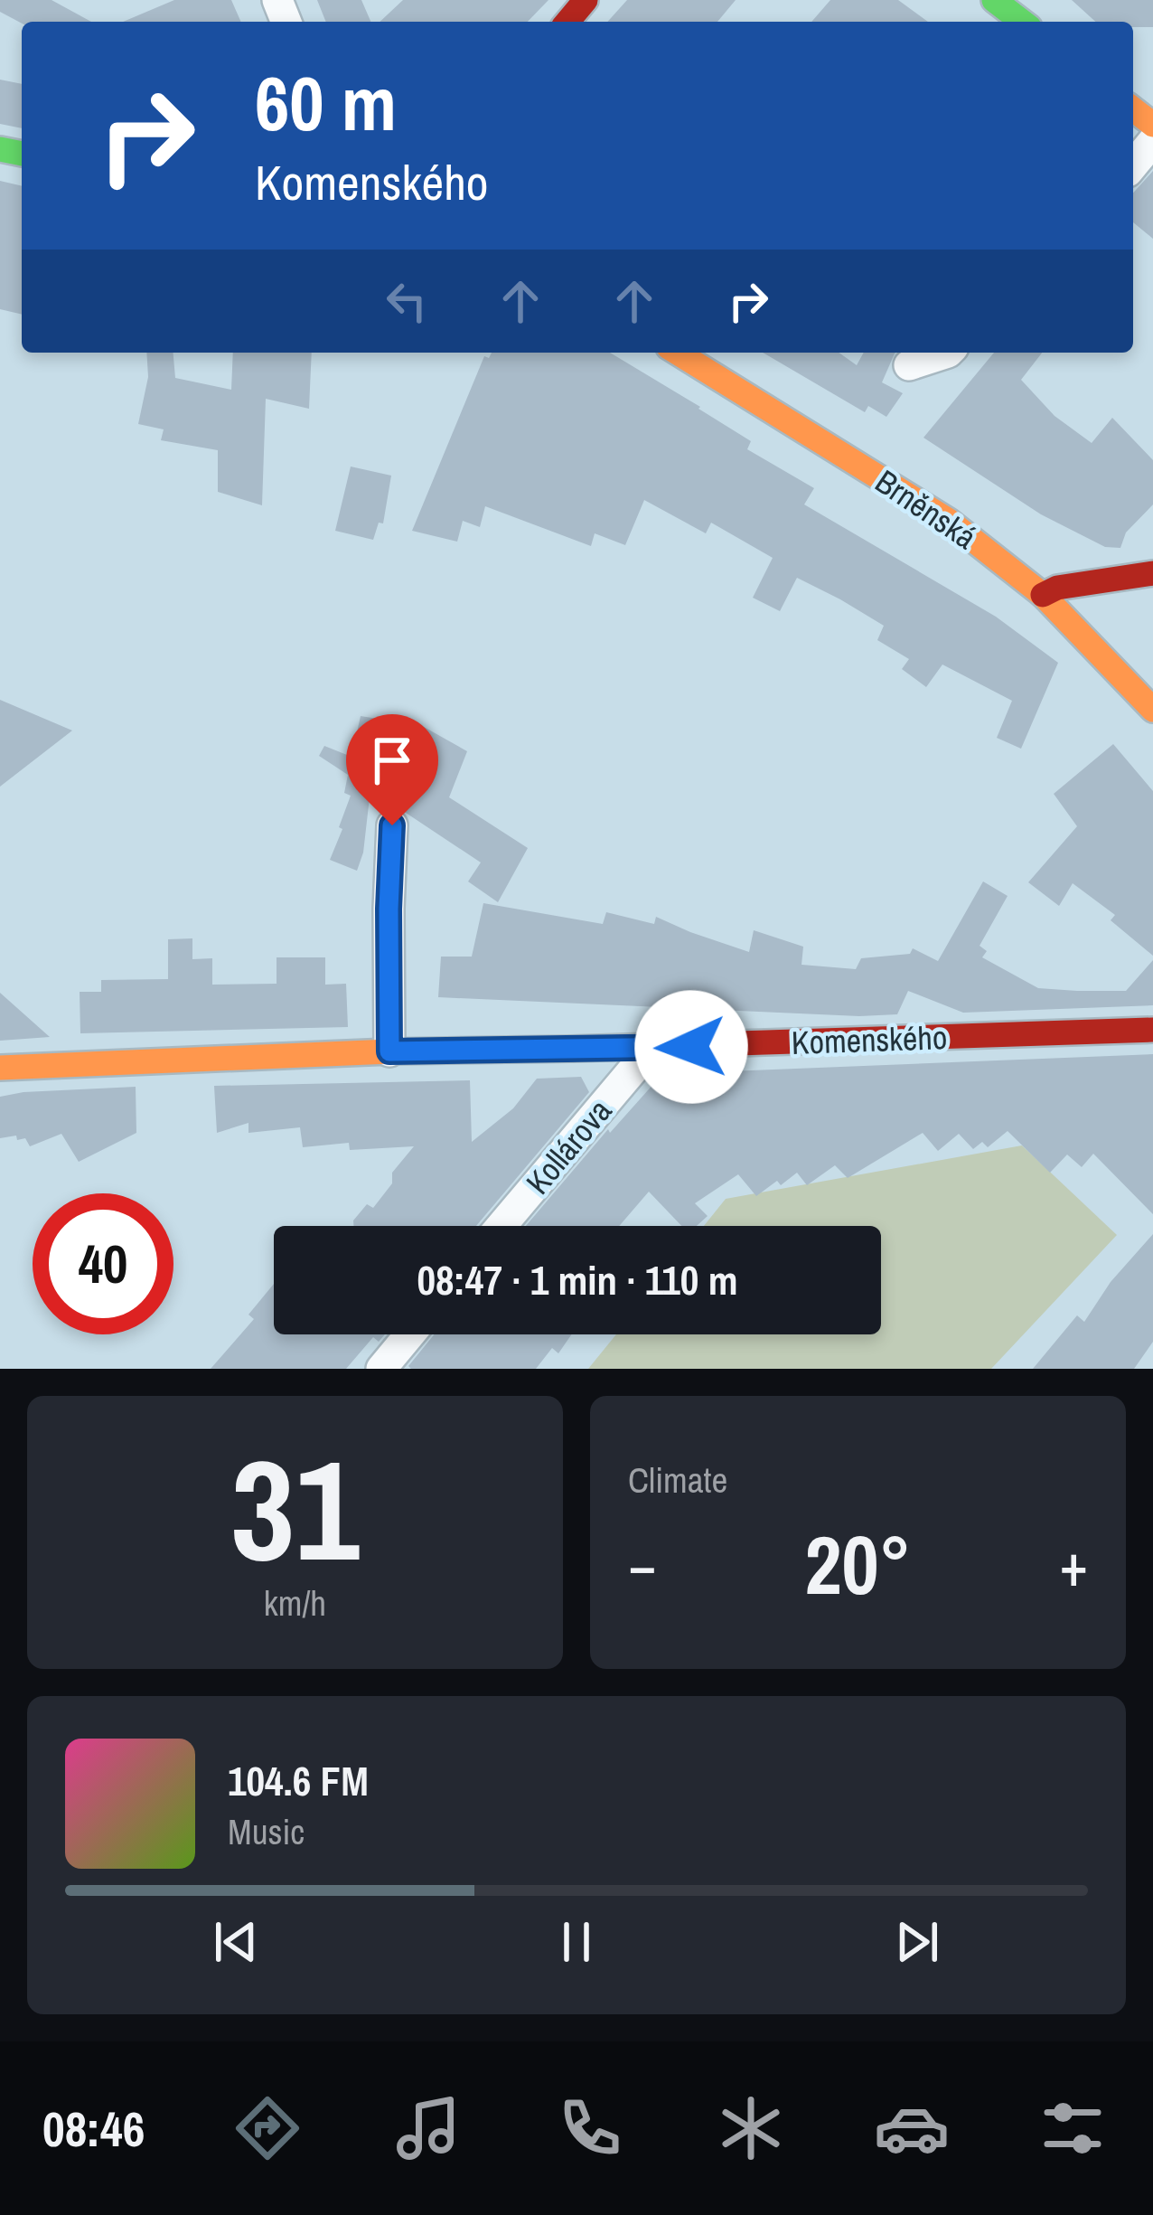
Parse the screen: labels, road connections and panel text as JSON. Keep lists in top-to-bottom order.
{
  "streets": {
    "street": ["Brněnská", "Komenského", "Kollárova"]
  },
  "crossings": [
    ["Komenského", "Kollárova"]
  ],
  "page": {
    "turn": ["60 m", "Komenského"],
    "limit": "40",
    "trip": "08:47 · 1 min · 110 m",
    "tile": [
      ["31", "km/h"],
      "Climate"
    ],
    "heat": ["−", "20°", "+"],
    "song": ["104.6 FM", "Music"],
    "tabs": "08:46"
  }
}
